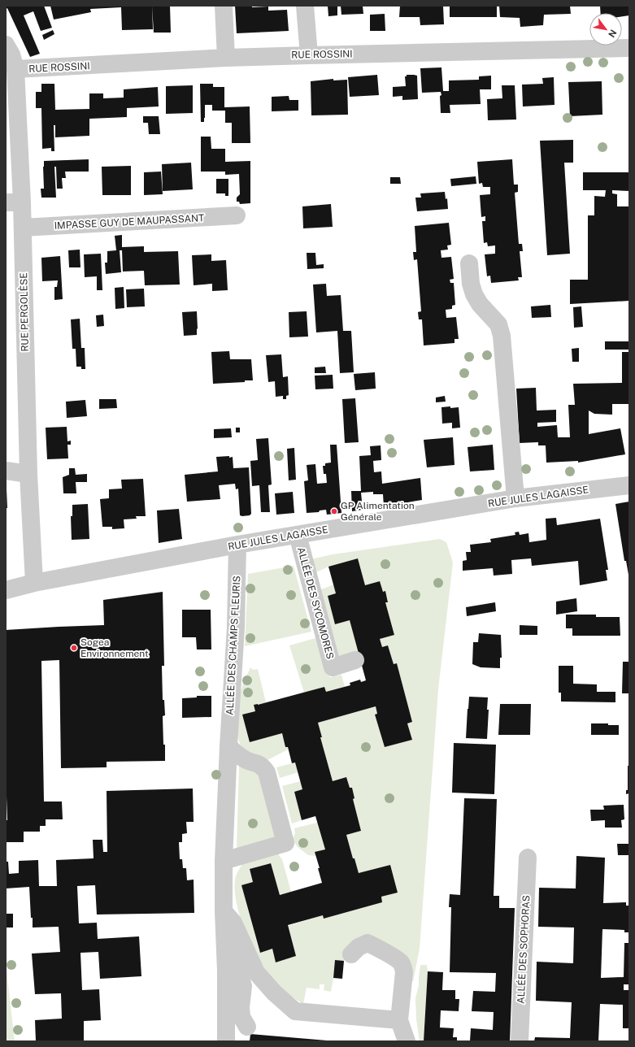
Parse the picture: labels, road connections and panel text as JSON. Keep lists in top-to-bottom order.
{
  "streets": {
    "street": [
      "RUE ROSSINI",
      "IMPASSE GUY DE MAUPASSANT",
      "RUE PERGOLÈSE",
      "RUE JULES LAGAISSE",
      "ALLÉE DES SYCOMORES",
      "ALLÉE DES CHAMPS FLEURIS",
      "ALLÉE DES SOPHORAS"
    ]
  },
  "crossings": [
    ["RUE ROSSINI", "RUE PERGOLÈSE"],
    ["IMPASSE GUY DE MAUPASSANT", "RUE PERGOLÈSE"],
    ["RUE PERGOLÈSE", "RUE JULES LAGAISSE"],
    ["RUE JULES LAGAISSE", "ALLÉE DES SYCOMORES"],
    ["RUE JULES LAGAISSE", "ALLÉE DES CHAMPS FLEURIS"]
  ],
  "places": ["GP Alimentation Générale", "Sogea Environnement"],
  "north": "bottom right"
}
